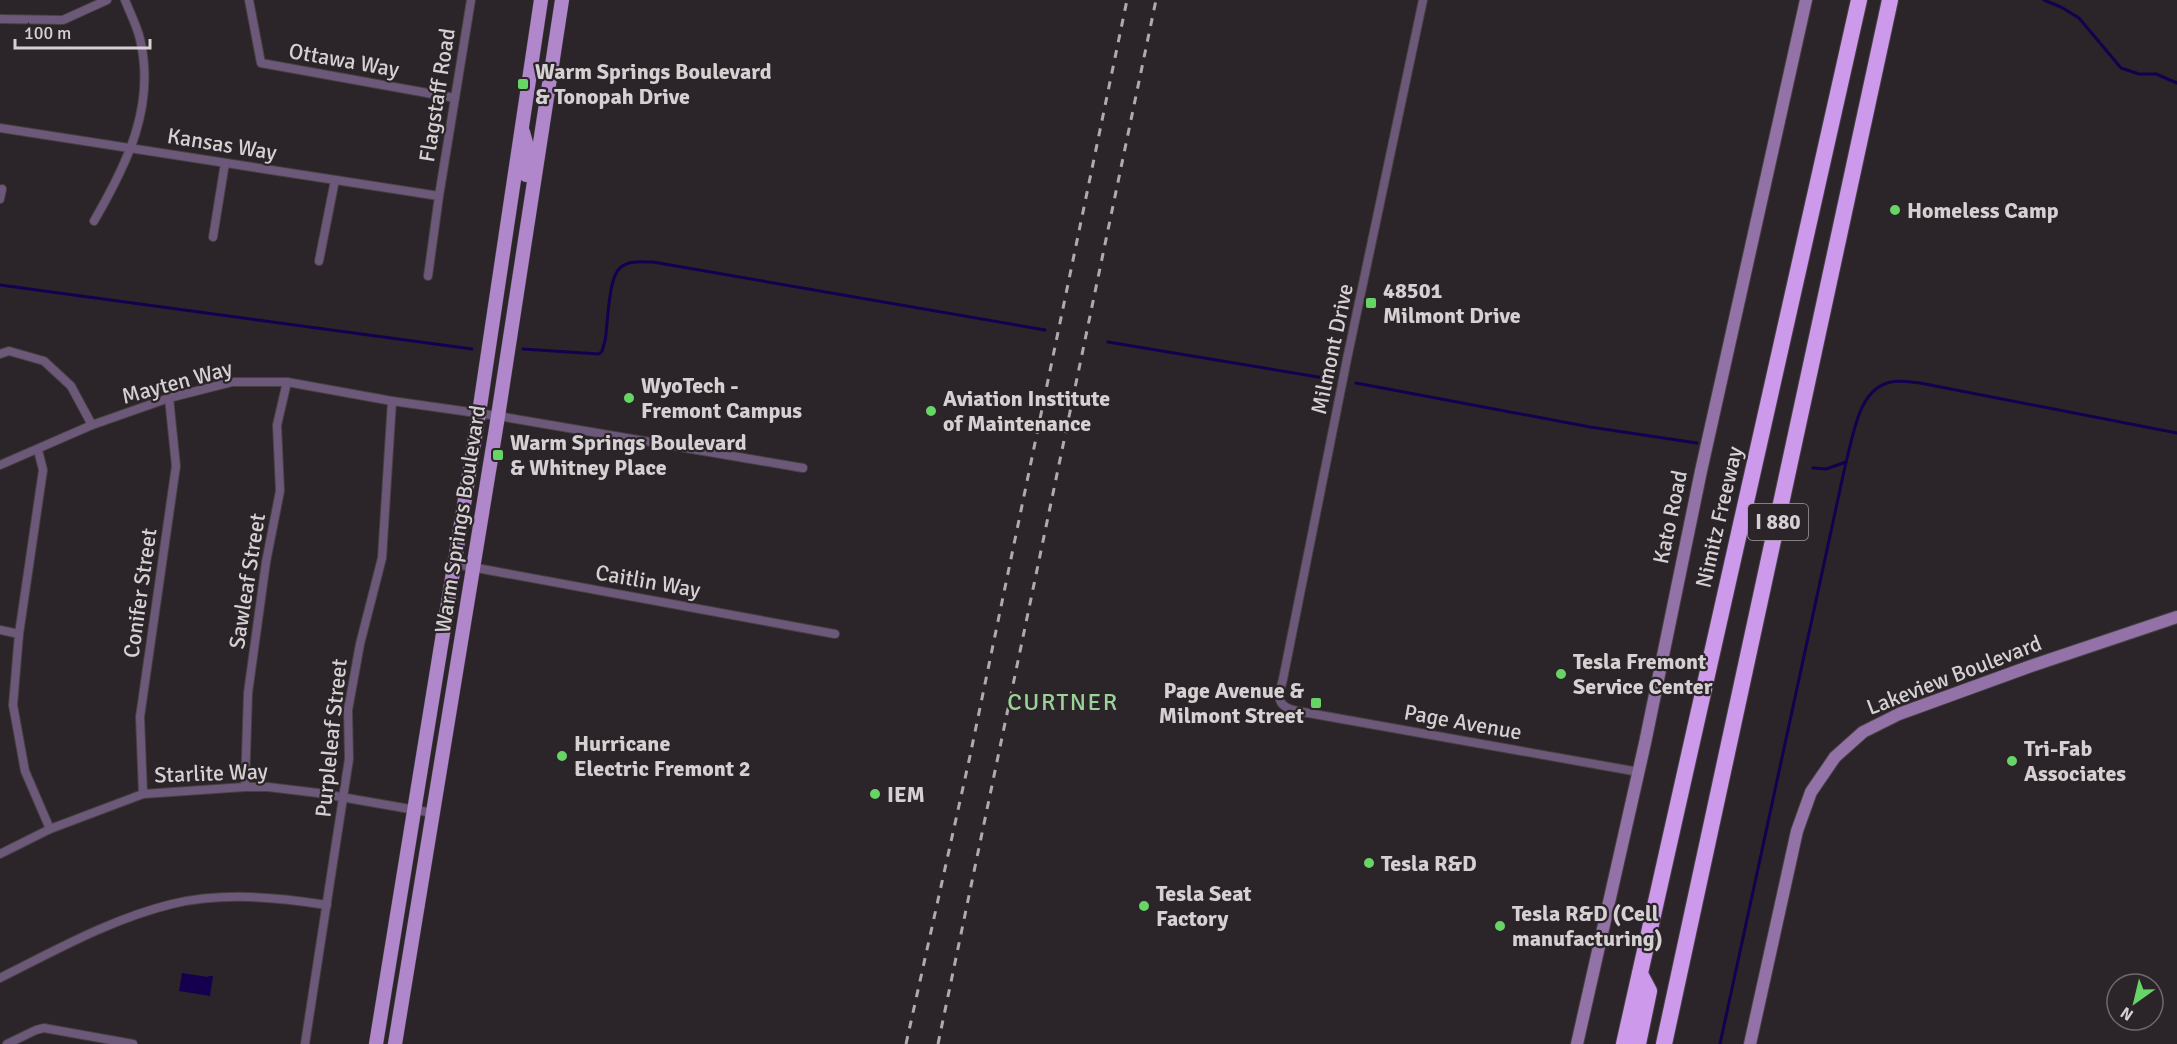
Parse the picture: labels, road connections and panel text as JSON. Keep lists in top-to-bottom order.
{
  "streets": {
    "highway": ["Nimitz Freeway", "I 880"],
    "main road": ["Warm Springs Boulevard"],
    "street": [
      "Ottawa Way",
      "Flagstaff Road",
      "Kansas Way",
      "Milmont Drive",
      "Mayten Way",
      "Kato Road",
      "Sawleaf Street",
      "Caitlin Way",
      "Conifer Street",
      "Lakeview Boulevard",
      "Page Avenue",
      "Purpleleaf Street",
      "Starlite Way"
    ]
  },
  "crossings": [
    ["Ottawa Way", "Flagstaff Road"],
    ["Flagstaff Road", "Kansas Way"],
    ["Milmont Drive", "Page Avenue"],
    ["Mayten Way", "Warm Springs Boulevard"],
    ["Mayten Way", "Sawleaf Street"],
    ["Mayten Way", "Conifer Street"],
    ["Mayten Way", "Purpleleaf Street"],
    ["Kato Road", "Page Avenue"],
    ["Nimitz Freeway", "I 880"],
    ["Warm Springs Boulevard", "Caitlin Way"],
    ["Warm Springs Boulevard", "Starlite Way"],
    ["Sawleaf Street", "Starlite Way"],
    ["Conifer Street", "Starlite Way"],
    ["Purpleleaf Street", "Starlite Way"]
  ],
  "districts": ["CURTNER"],
  "places": {
    "transit": [
      "Warm Springs Boulevard & Tonopah Drive",
      "48501 Milmont Drive",
      "Warm Springs Boulevard & Whitney Place",
      "Page Avenue & Milmont Street"
    ],
    "other": [
      "Homeless Camp",
      "WyoTech - Fremont Campus",
      "Aviation Institute of Maintenance",
      "Tesla Fremont Service Center",
      "Hurricane Electric Fremont 2",
      "Tri-Fab Associates",
      "IEM",
      "Tesla R&D",
      "Tesla Seat Factory",
      "Tesla R&D (Cell manufacturing)"
    ]
  },
  "scale_bar": "100 m",
  "north": "bottom left"
}
